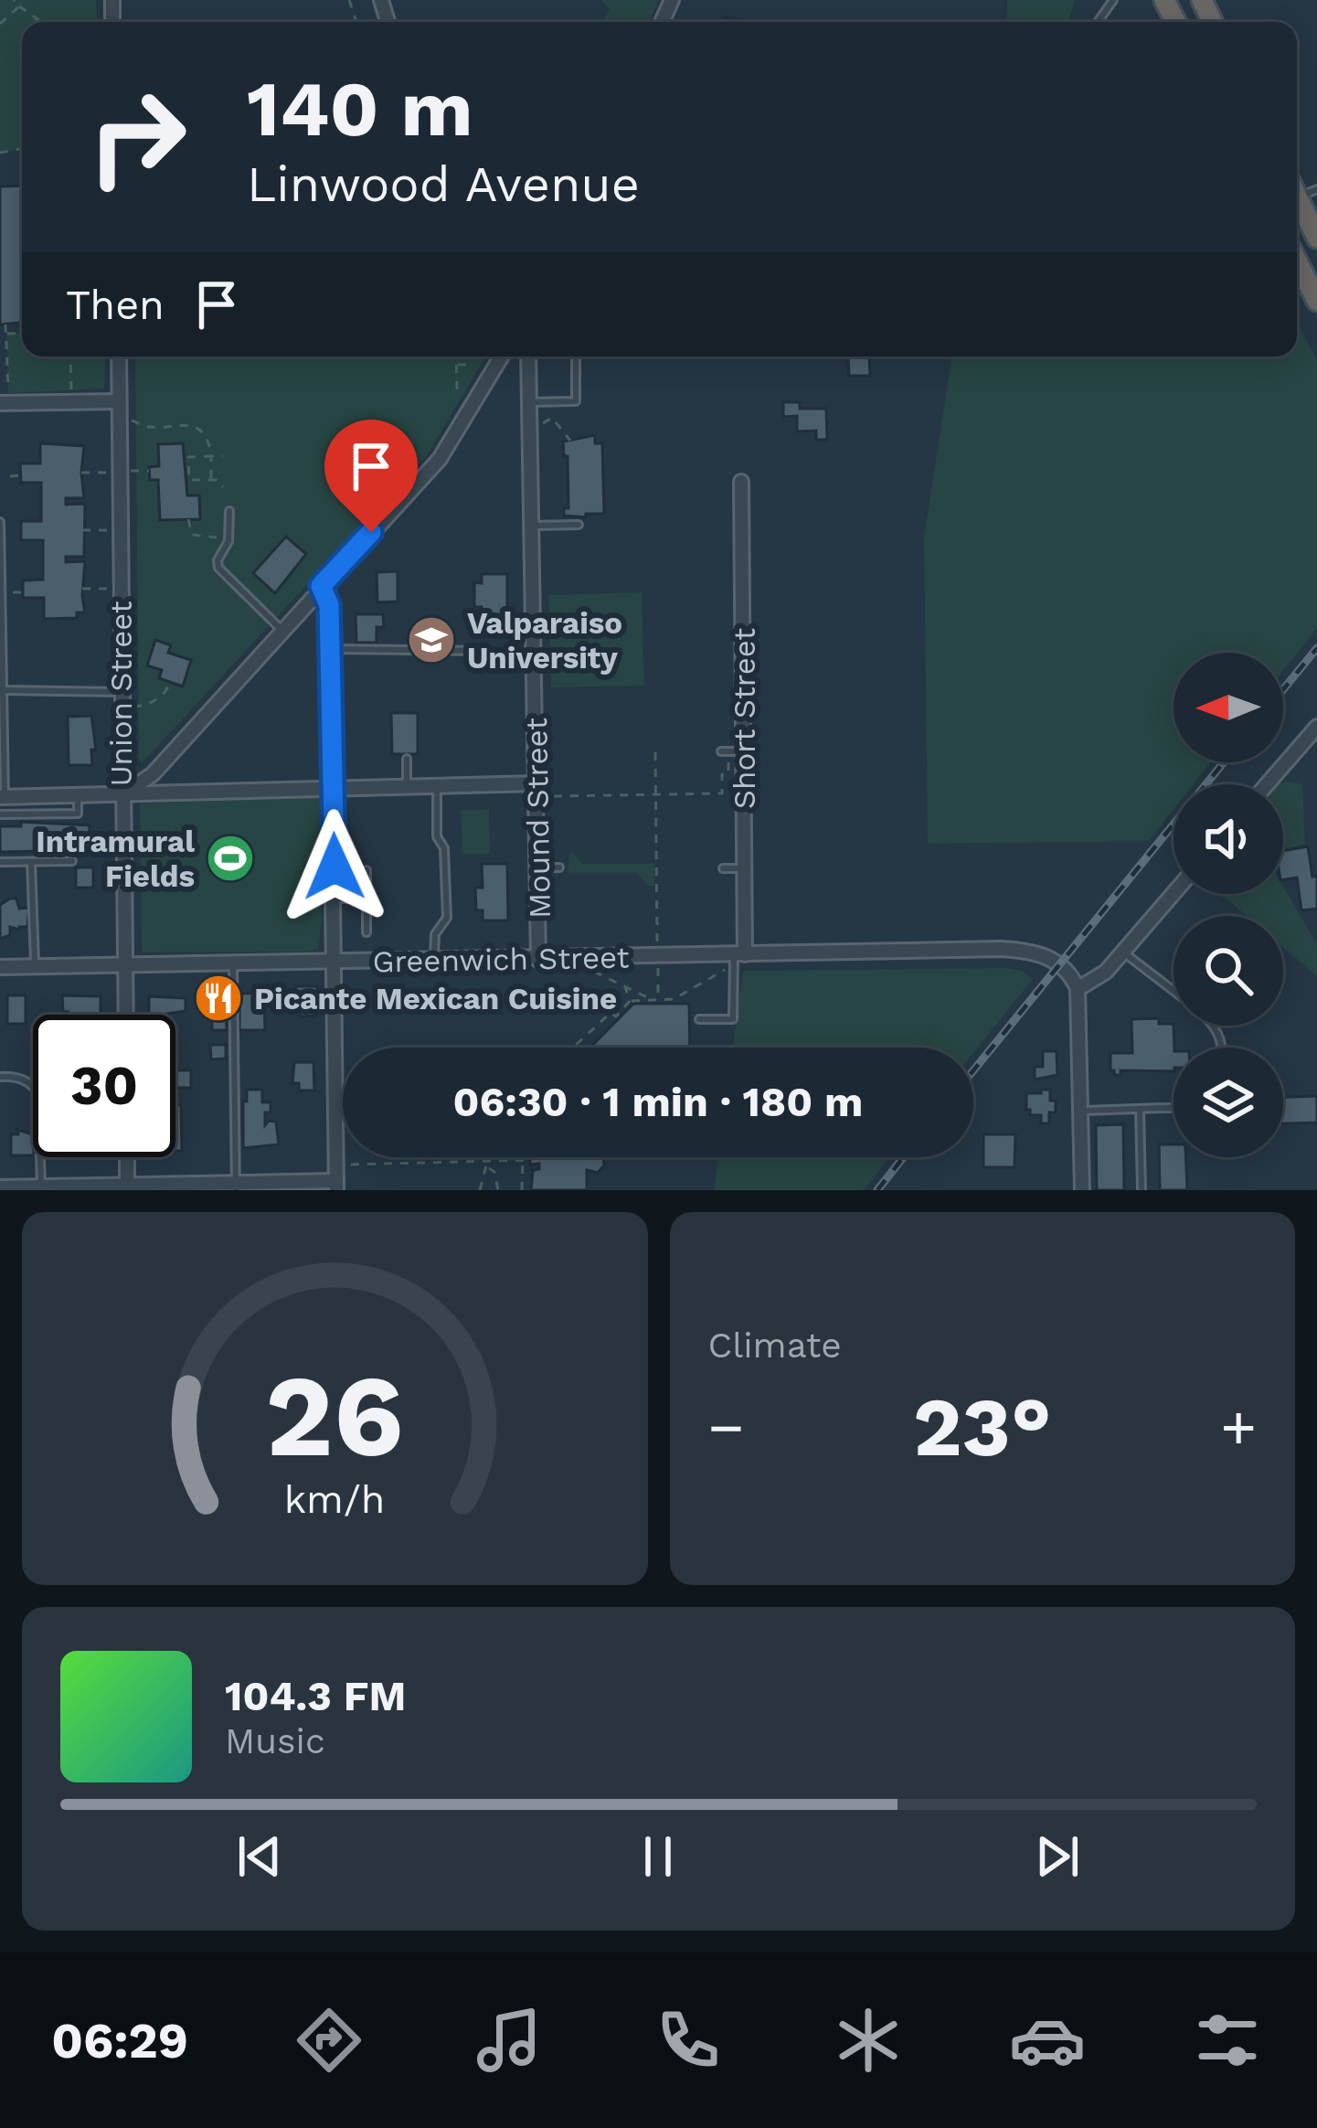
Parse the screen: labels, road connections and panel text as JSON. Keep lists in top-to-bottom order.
{
  "streets": {
    "street": [
      "Union Street",
      "Short Street",
      "Mound Street",
      "Greenwich Street"
    ]
  },
  "crossings": [
    ["Union Street", "Greenwich Street"],
    ["Short Street", "Greenwich Street"],
    ["Mound Street", "Greenwich Street"]
  ],
  "places": {
    "school or university": ["Valparaiso University"],
    "sports": ["Intramural Fields"],
    "restaurant": ["Picante Mexican Cuisine"]
  },
  "north": "left",
  "page": {
    "turn": ["140 m", "Linwood Avenue"],
    "then": "Then",
    "limit": "30",
    "trip": "06:30 · 1 min · 180 m",
    "tile": "Climate",
    "heat": ["−", "23°", "+"],
    "song": ["104.3 FM", "Music"],
    "tabs": "06:29",
    "gauge": ["26", "km/h"]
  }
}
